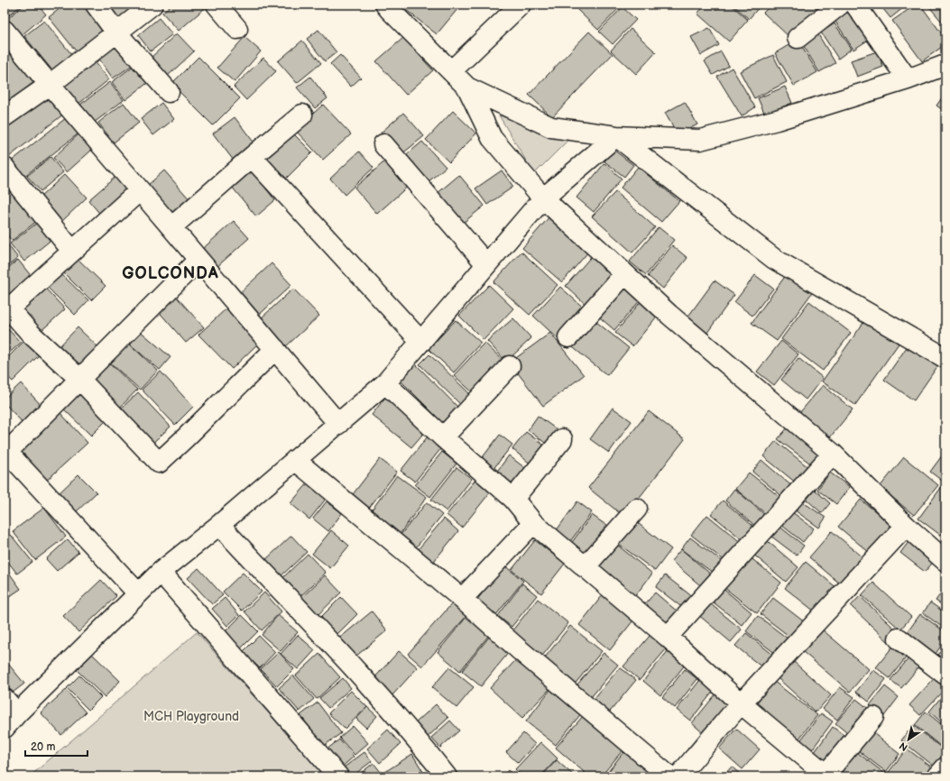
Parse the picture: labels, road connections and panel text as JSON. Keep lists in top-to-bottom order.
{
  "districts": ["GOLCONDA"],
  "parks": ["MCH Playground"],
  "scale_bar": "20 m",
  "north": "bottom left"
}
